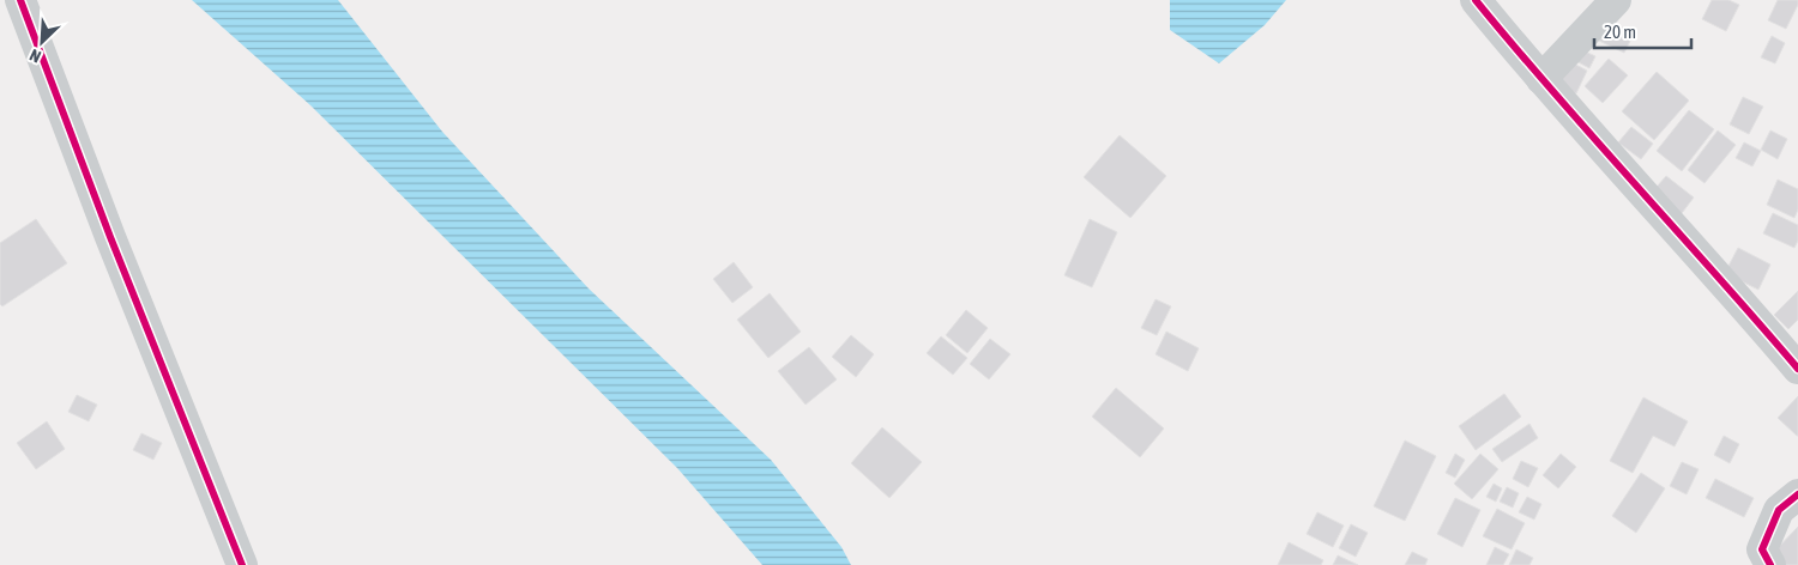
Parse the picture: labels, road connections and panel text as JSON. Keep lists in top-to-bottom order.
{
  "scale_bar": "20 m",
  "north": "bottom left"
}
